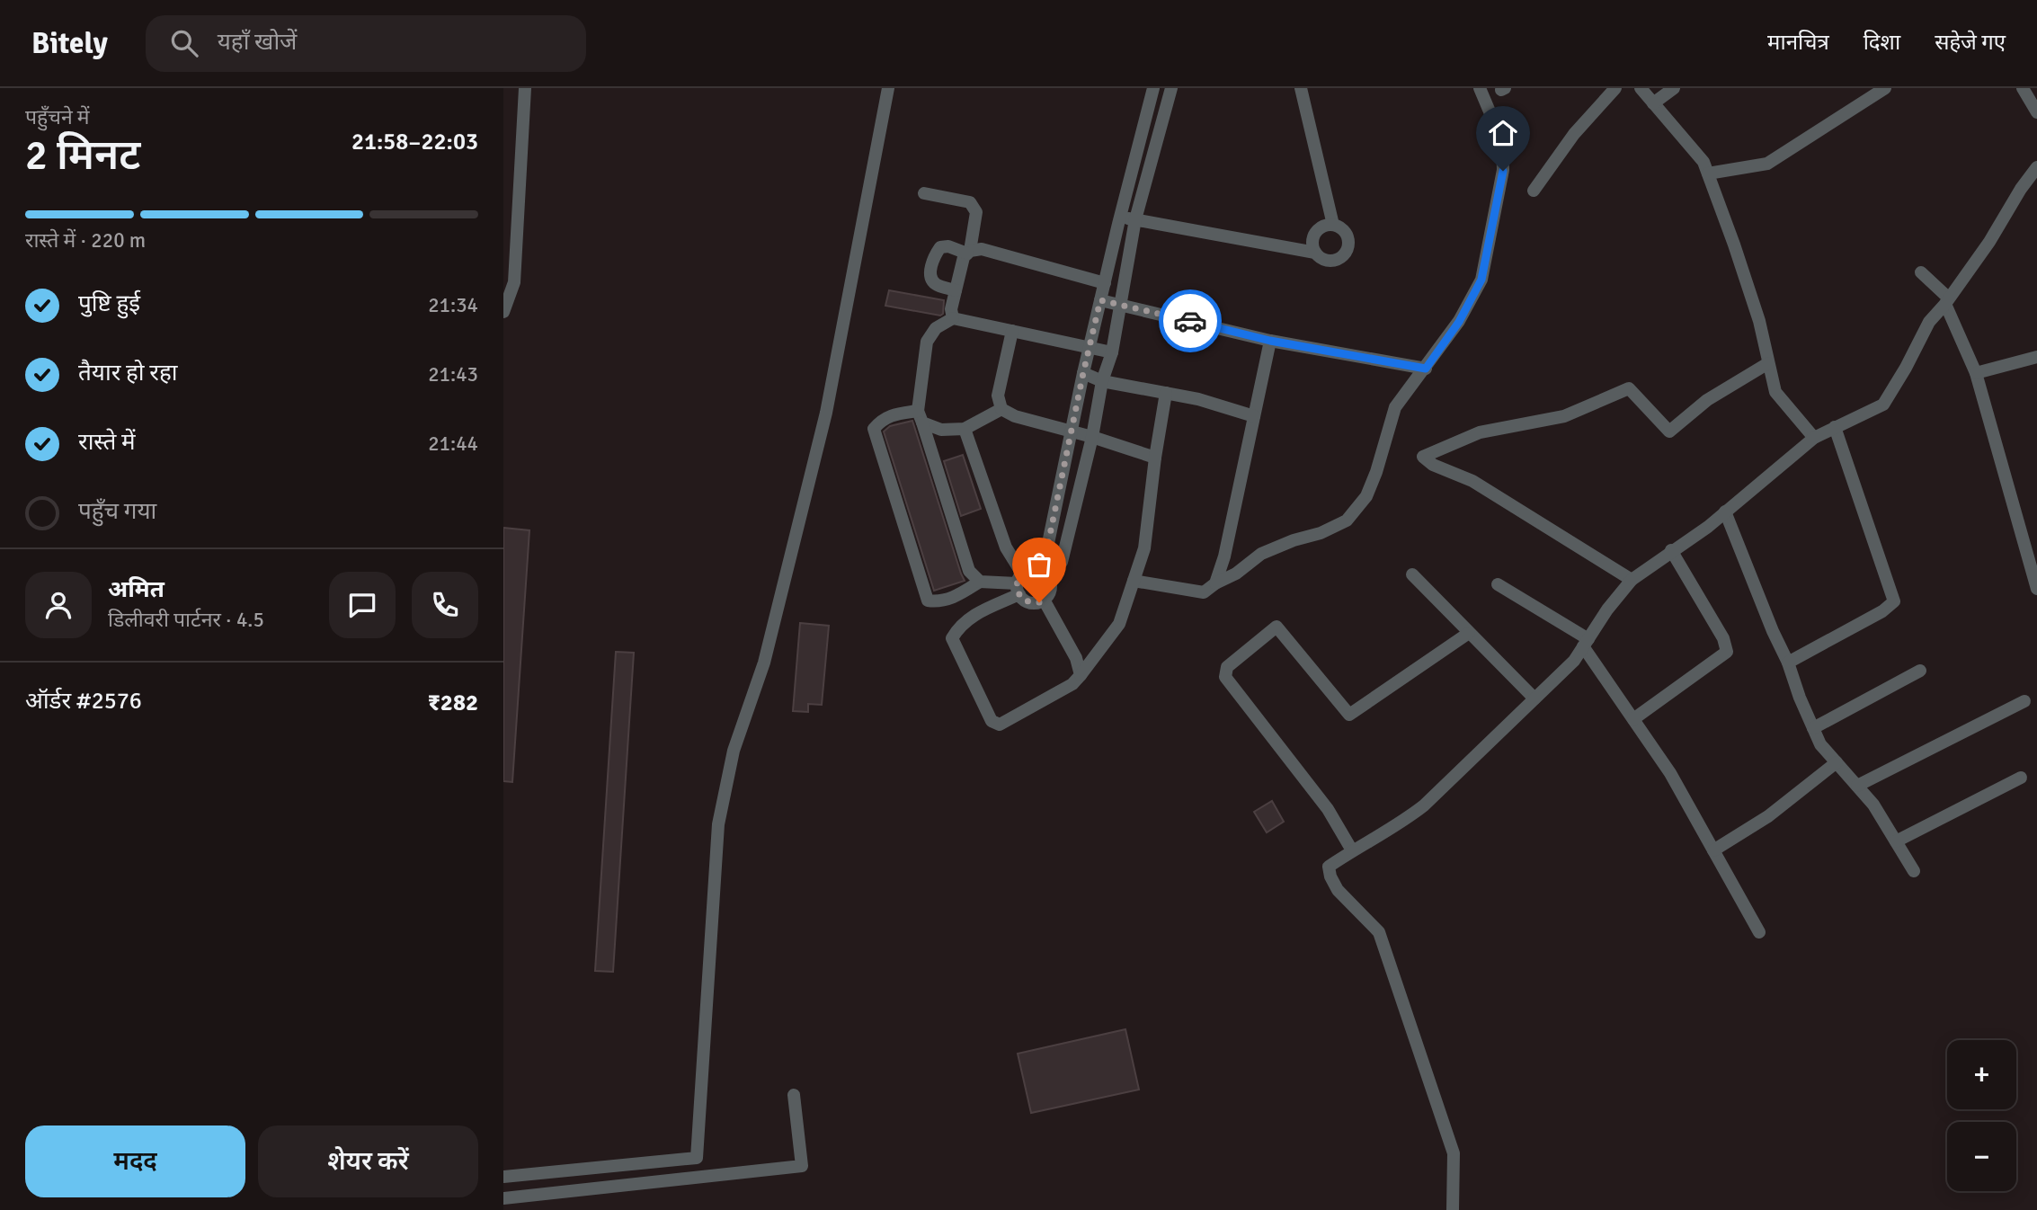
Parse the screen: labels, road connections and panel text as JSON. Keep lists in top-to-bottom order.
{
  "page": {
    "header": "Bitely",
    "search": "यहाँ खोजें",
    "nav": ["मानचित्र", "दिशा", "सहेजे गए"],
    "heading": ["2 मिनट", "पहुँचने में", "21:58–22:03"],
    "panel": [
      "अमित",
      "डिलीवरी पार्टनर · 4.5",
      "ऑर्डर #2576",
      "₹282"
    ],
    "bar": "रास्ते में · 220 m",
    "list": [
      ["पुष्टि हुई", "21:34"],
      ["तैयार हो रहा", "21:43"],
      ["रास्ते में", "21:44"],
      "पहुँच गया"
    ],
    "map_buttons": ["+", "−"],
    "buttons": ["मदद", "शेयर करें"]
  }
}
